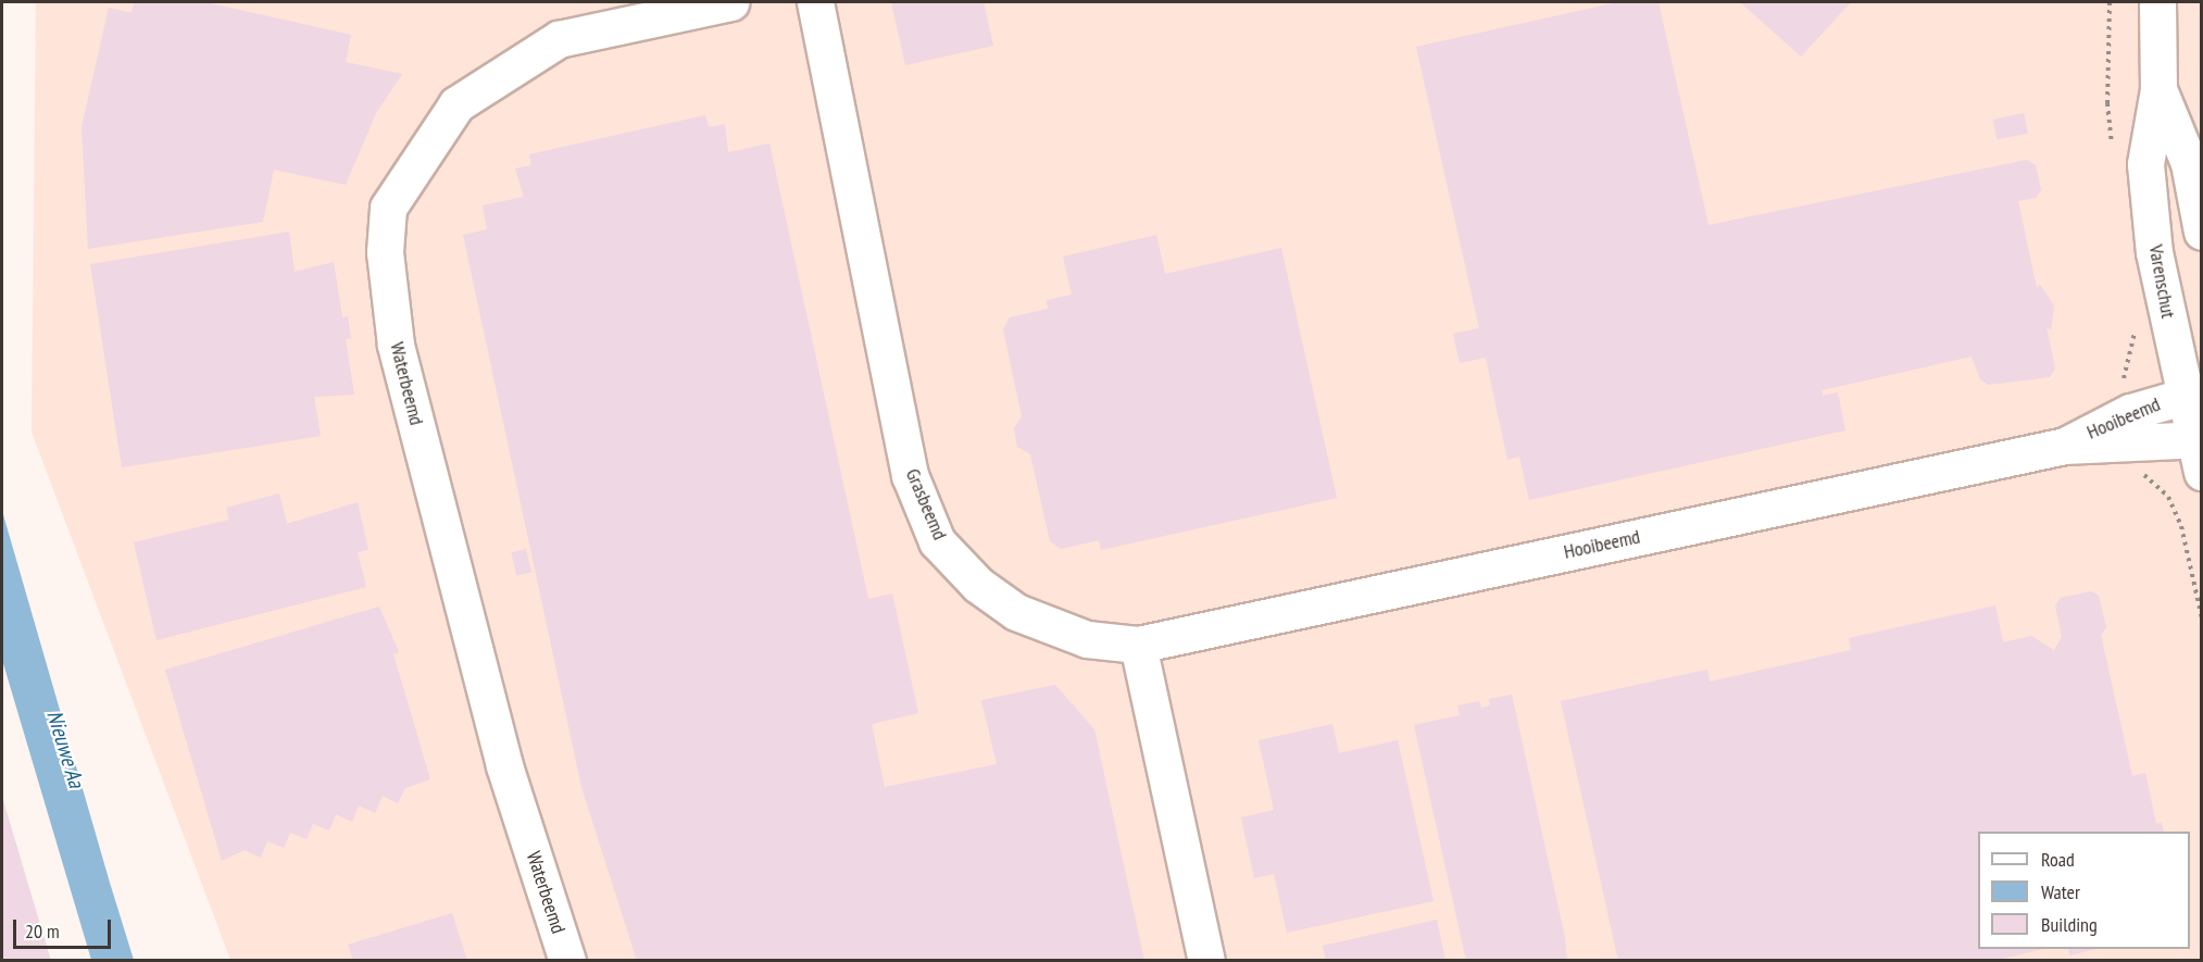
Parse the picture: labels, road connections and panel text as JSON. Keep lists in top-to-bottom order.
{
  "streets": {
    "street": [
      "Varenschut",
      "Waterbeemd",
      "Hooibeemd",
      "Grasbeemd"
    ]
  },
  "crossings": [
    ["Varenschut", "Hooibeemd"],
    ["Hooibeemd", "Grasbeemd"]
  ],
  "water": ["Nieuwe Aa"],
  "legend": ["Road", "Water", "Building"],
  "scale_bar": "20 m"
}
